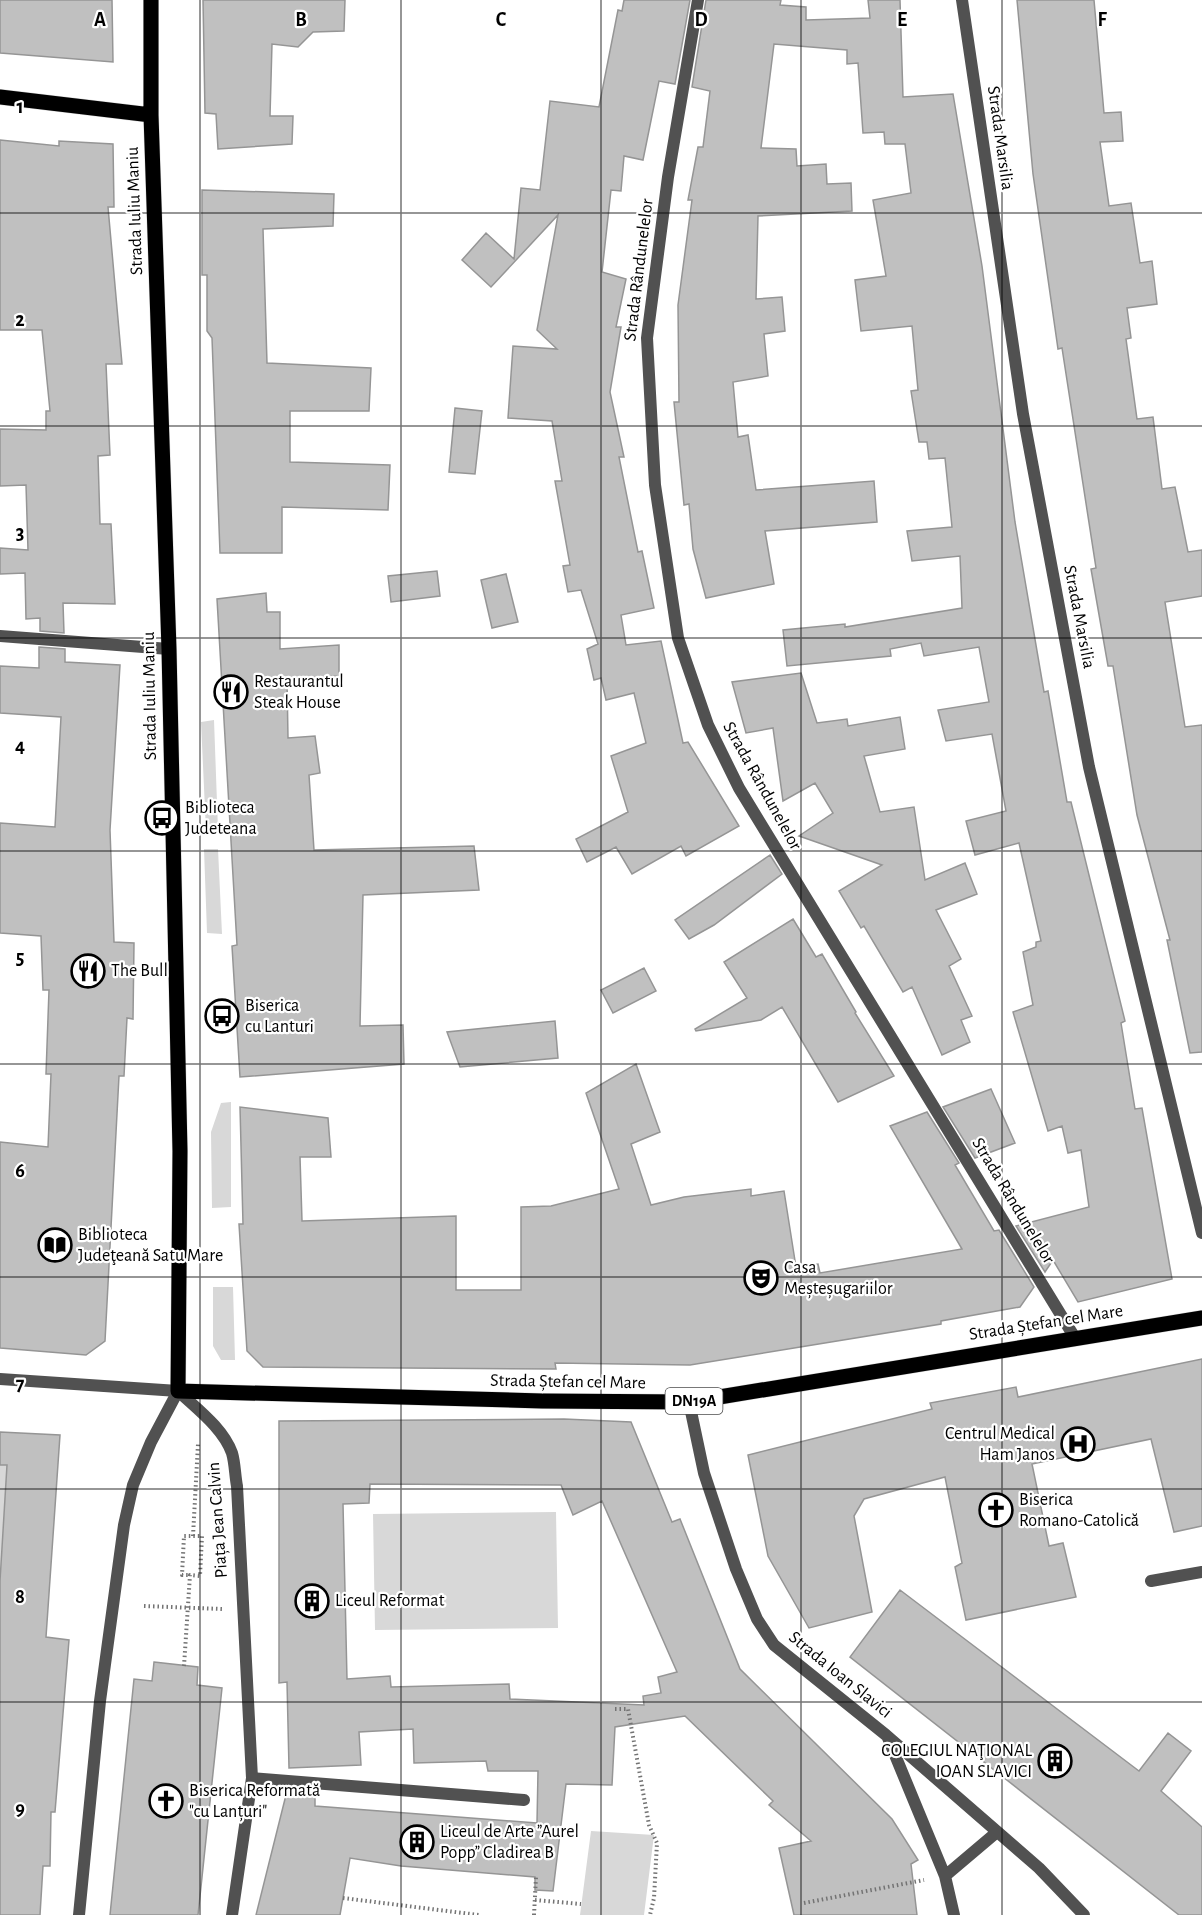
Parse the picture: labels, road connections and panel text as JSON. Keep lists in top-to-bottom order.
{
  "streets": {
    "main road": ["Strada Iuliu Maniu", "Strada Ștefan cel Mare", "DN19A"],
    "street": [
      "Strada Marsilia",
      "Strada Rândunelelor",
      "Piața Jean Calvin",
      "Strada Ioan Slavici"
    ]
  },
  "crossings": [
    ["Strada Iuliu Maniu", "Strada Ștefan cel Mare"],
    ["Strada Iuliu Maniu", "Piața Jean Calvin"],
    ["Strada Rândunelelor", "Strada Ștefan cel Mare"],
    ["Strada Ștefan cel Mare", "Piața Jean Calvin"],
    ["Strada Ștefan cel Mare", "Strada Ioan Slavici"]
  ],
  "places": {
    "restaurant": ["Restaurantul Steak House", "The Bull"],
    "bus stop": ["Biblioteca Judeteana", "Biserica cu Lanturi"],
    "library": ["Biblioteca Judeţeană Satu Mare"],
    "theatre": ["Casa Meșteșugariilor"],
    "hospital": ["Centrul Medical Ham Janos"],
    "church": ["Biserica Romano-Catolică", "Biserica Reformată \"cu Lanțuri\""],
    "building": ["Liceul Reformat", "COLEGIUL NAŢIONAL IOAN SLAVICI", "Liceul de Arte ”Aurel Popp” Cladirea B"]
  },
  "grid": {
    "columns": [
      "A",
      "B",
      "C",
      "D",
      "E",
      "F"
    ],
    "rows": [
      "1",
      "2",
      "3",
      "4",
      "5",
      "6",
      "7",
      "8",
      "9"
    ]
  }
}
